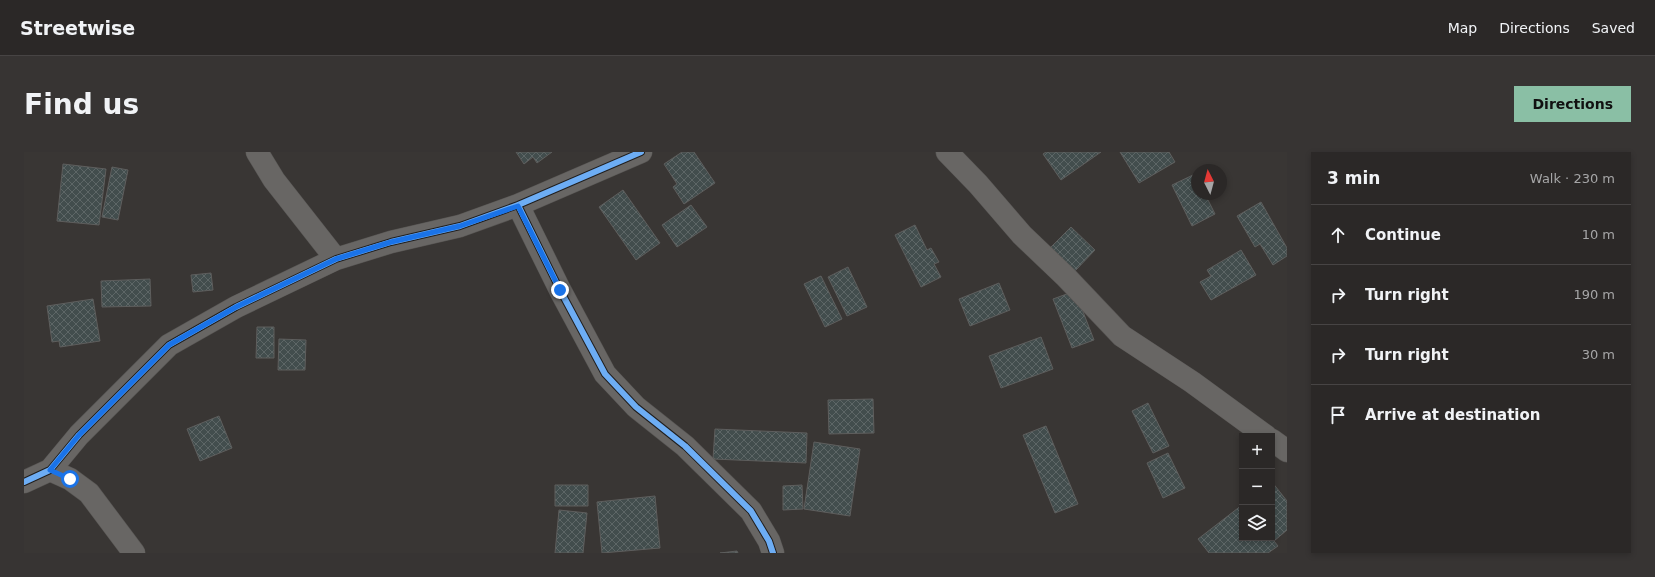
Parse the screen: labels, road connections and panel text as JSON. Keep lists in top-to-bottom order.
{
  "north": "top",
  "page": {
    "header": "Streetwise",
    "nav": ["Map", "Directions", "Saved"],
    "buttons": "Directions",
    "title": "Find us",
    "heading": ["3 min", "Walk · 230 m"],
    "list": [
      ["Continue", "10 m"],
      ["Turn right", "190 m"],
      ["Turn right", "30 m"],
      "Arrive at destination"
    ],
    "map_buttons": ["+", "−"]
  }
}
